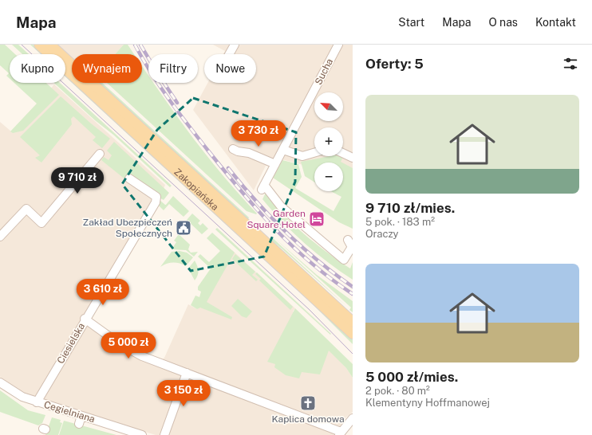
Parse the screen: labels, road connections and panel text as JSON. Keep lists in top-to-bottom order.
{
  "streets": {
    "main road": ["Zakopiańska"],
    "street": ["Sucha", "Ciesielska", "Cegielniana"]
  },
  "crossings": [
    ["Ciesielska", "Cegielniana"]
  ],
  "places": {
    "hotel": ["Garden Square Hotel"],
    "public building": ["Zakład Ubezpieczeń Społecznych"],
    "church": ["Kaplica domowa"]
  },
  "north": "top left",
  "page": {
    "header": "Mapa",
    "nav": [
      "Start",
      "Mapa",
      "O nas",
      "Kontakt"
    ],
    "heading": "Oferty: 5",
    "chip": [
      "Kupno",
      "Wynajem",
      "Filtry",
      "Nowe"
    ],
    "list": [
      {
        "name": "9 710 zł/mies.",
        "note": "5 pok. · 183 m² · Oraczy"
      },
      {
        "name": "5 000 zł/mies.",
        "note": "2 pok. · 80 m² · Klementyny Hoffmanowej"
      }
    ],
    "map_buttons": ["+", "−"],
    "price": [
      "3 730 zł",
      "9 710 zł",
      "3 610 zł",
      "5 000 zł",
      "3 150 zł"
    ]
  }
}
